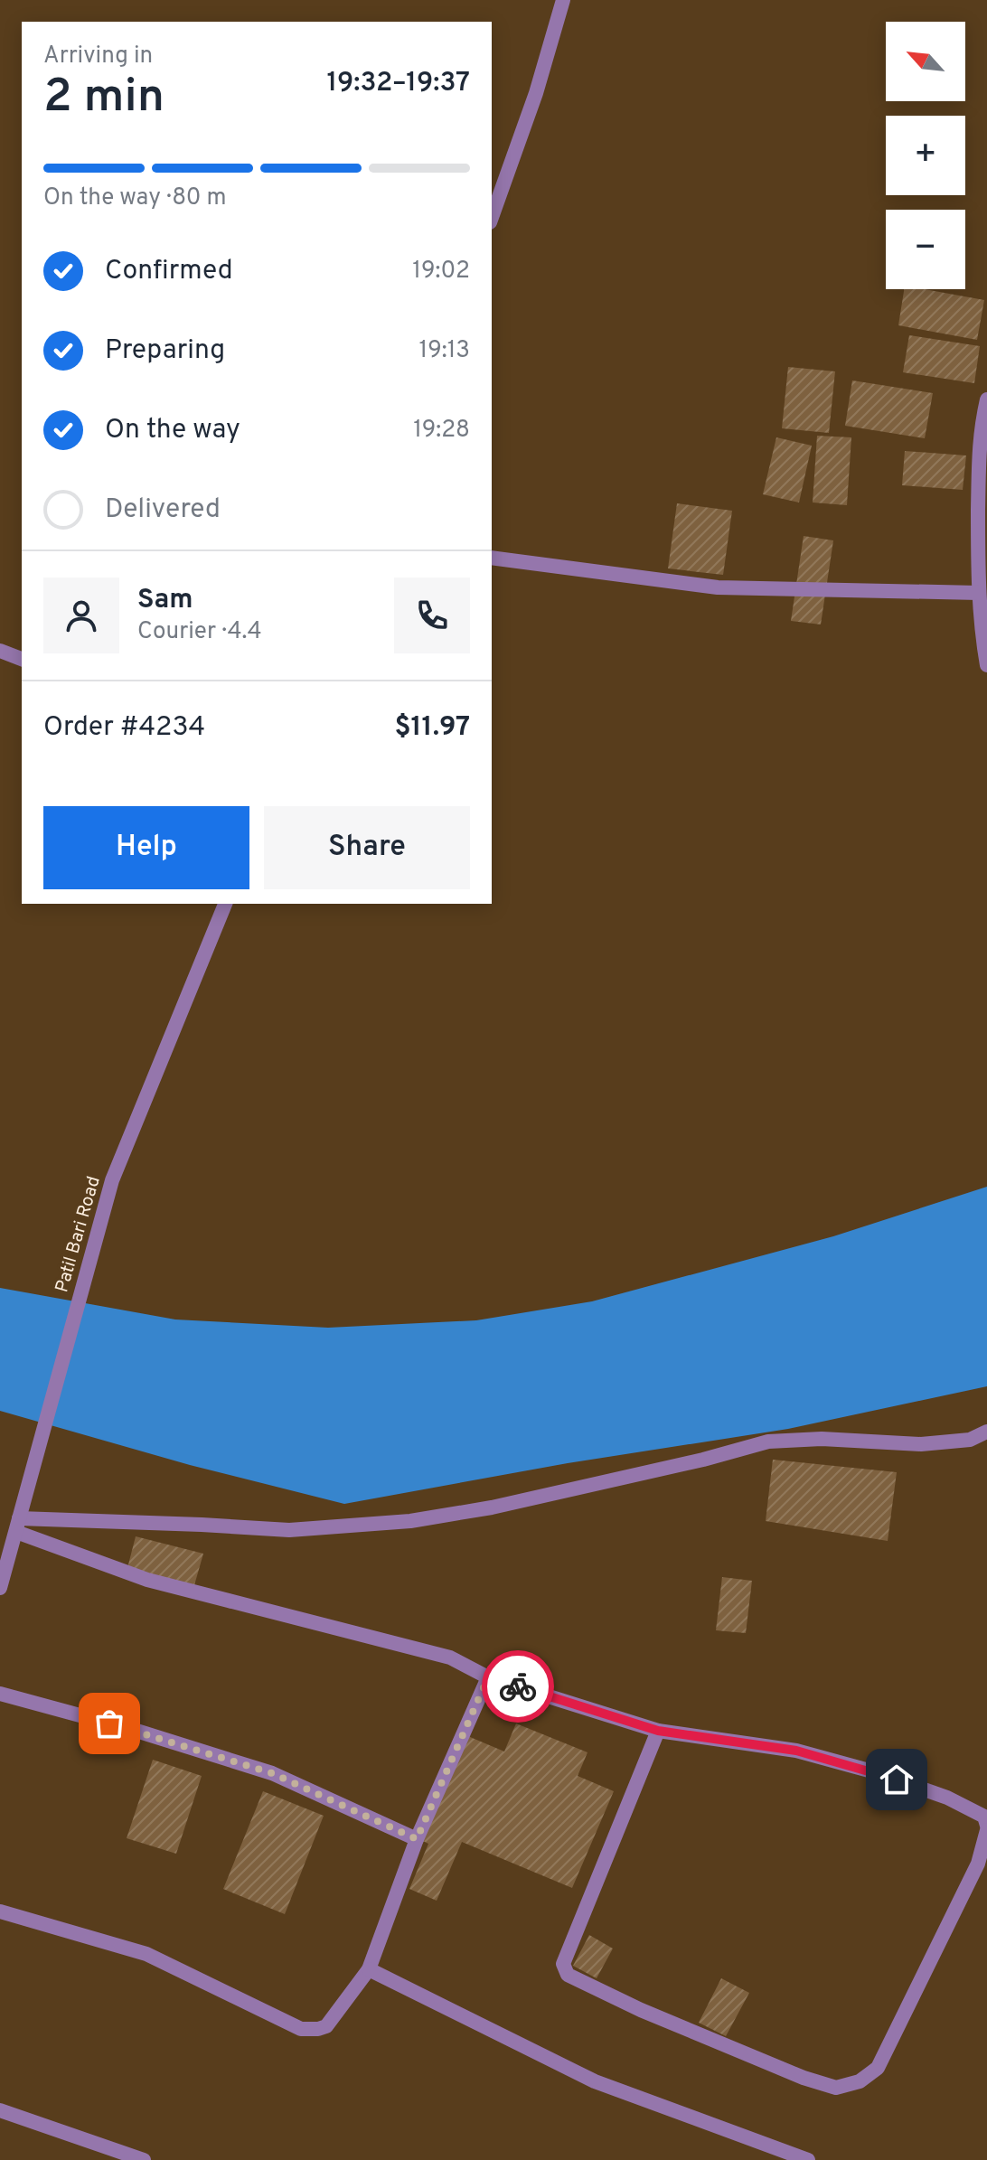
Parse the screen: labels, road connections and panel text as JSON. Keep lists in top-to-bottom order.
{
  "streets": {
    "street": ["Patil Bari Road"]
  },
  "north": "top left",
  "page": {
    "map_buttons": ["+", "−"],
    "heading": ["2 min", "Arriving in", "19:32–19:37"],
    "panel": [
      "Sam",
      "Courier · 4.4",
      "Order #4234",
      "$11.97"
    ],
    "bar": "On the way · 80 m",
    "list": [
      ["Confirmed", "19:02"],
      ["Preparing", "19:13"],
      ["On the way", "19:28"],
      "Delivered"
    ],
    "buttons": ["Help", "Share"]
  }
}
